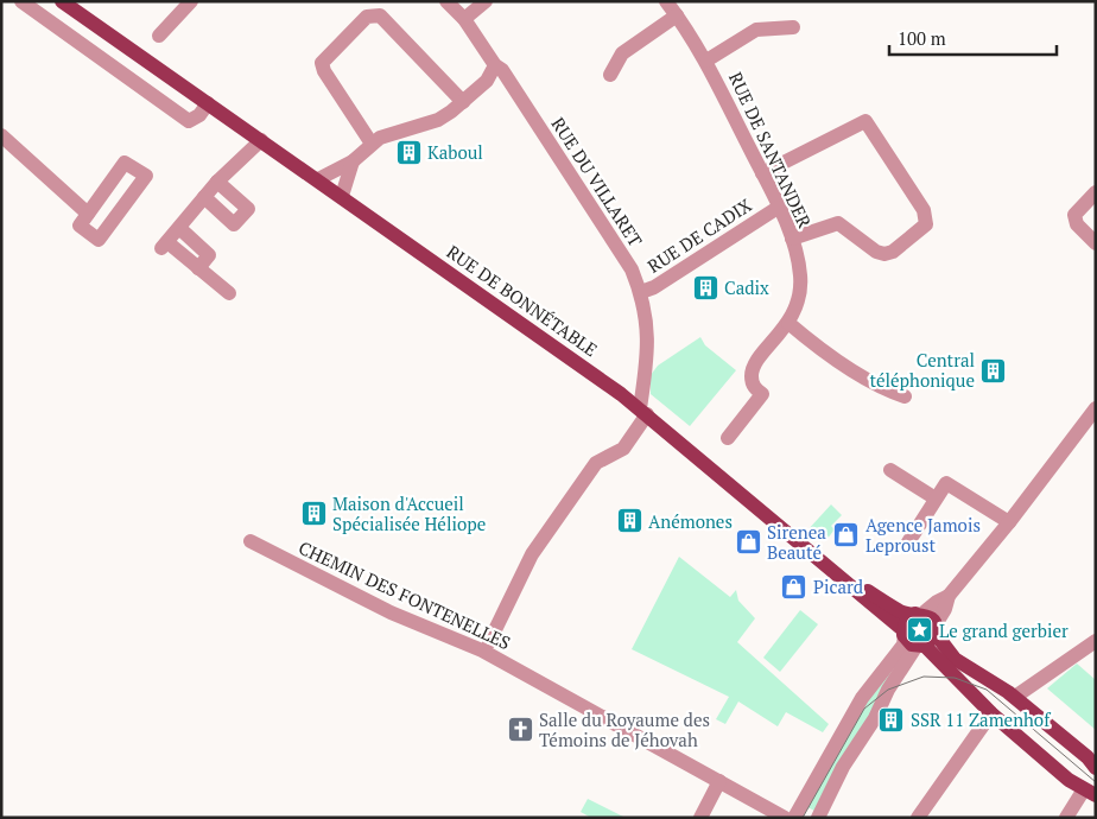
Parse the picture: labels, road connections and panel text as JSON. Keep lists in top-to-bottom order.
{
  "streets": {
    "main road": ["RUE DE BONNÉTABLE"],
    "street": [
      "RUE DE SANTANDER",
      "RUE DU VILLARET",
      "RUE DE CADIX",
      "CHEMIN DES FONTENELLES"
    ]
  },
  "crossings": [
    ["RUE DE SANTANDER", "RUE DE CADIX"],
    ["RUE DU VILLARET", "RUE DE CADIX"],
    ["RUE DU VILLARET", "RUE DE BONNÉTABLE"]
  ],
  "places": {
    "building": [
      "Kaboul",
      "Cadix",
      "Central téléphonique",
      "Maison d'Accueil Spécialisée Héliope",
      "Anémones",
      "SSR 11 Zamenhof"
    ],
    "shop": ["Agence Jamois Leproust", "Sirenea Beauté", "Picard"],
    "place": ["Le grand gerbier"],
    "church": ["Salle du Royaume des Témoins de Jéhovah"]
  },
  "scale_bar": "100 m"
}
